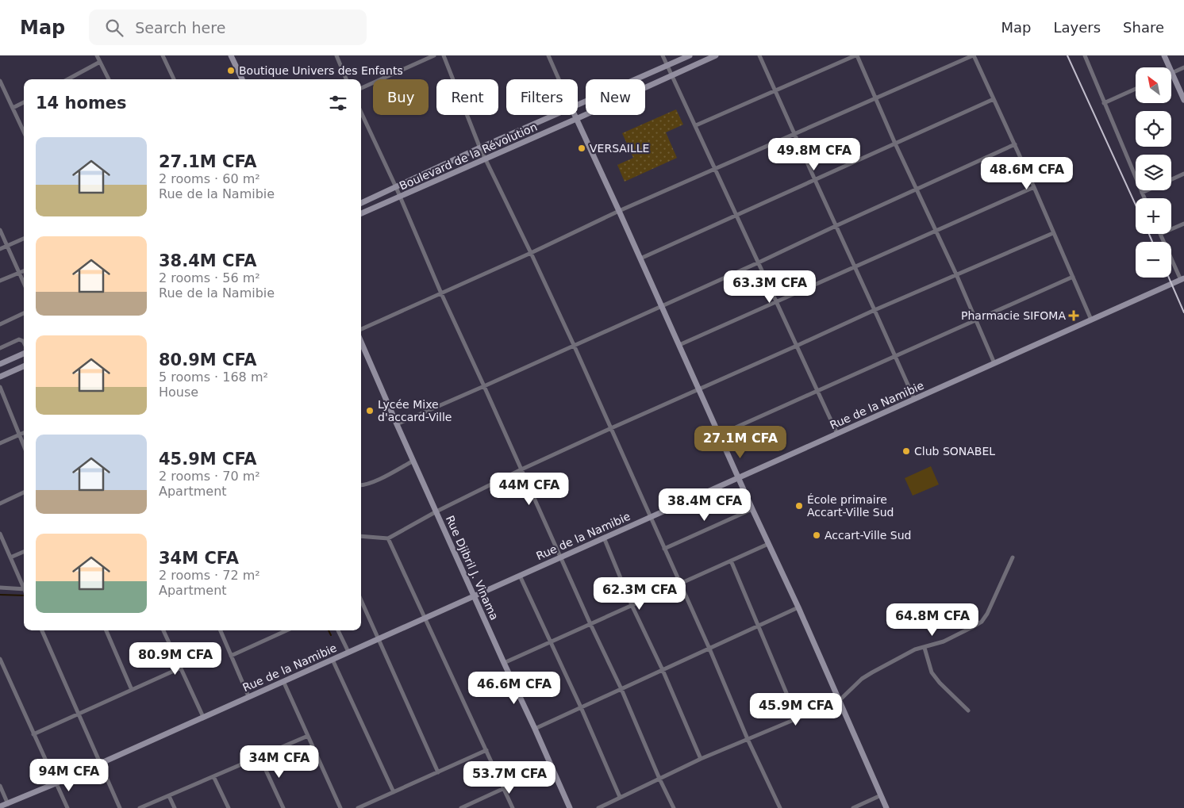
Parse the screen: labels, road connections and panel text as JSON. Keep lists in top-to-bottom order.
{
  "streets": {
    "street": ["Boulevard de la Révolution", "Rue de la Namibie", "Rue Djibril J. Vinama"]
  },
  "crossings": [
    ["Rue de la Namibie", "Rue Djibril J. Vinama"]
  ],
  "places": {
    "other": [
      "Boutique Univers des Enfants",
      "VERSAILLE",
      "Lycée Mixe d'accard-Ville",
      "Club SONABEL",
      "École primaire Accart-Ville Sud",
      "Accart-Ville Sud"
    ],
    "health": ["Pharmacie SIFOMA"]
  },
  "north": "top left",
  "page": {
    "header": "Map",
    "search": "Search here",
    "nav": ["Map", "Layers", "Share"],
    "map_buttons": ["+", "−"],
    "chip": [
      "Buy",
      "Rent",
      "Filters",
      "New"
    ],
    "heading": "14 homes",
    "list": [
      {
        "name": "27.1M CFA",
        "note": "2 rooms · 60 m² · Rue de la Namibie"
      },
      {
        "name": "38.4M CFA",
        "note": "2 rooms · 56 m² · Rue de la Namibie"
      },
      {
        "name": "80.9M CFA",
        "note": "5 rooms · 168 m² · House"
      },
      {
        "name": "45.9M CFA",
        "note": "2 rooms · 70 m² · Apartment"
      },
      {
        "name": "34M CFA",
        "note": "2 rooms · 72 m² · Apartment"
      }
    ],
    "price": [
      "49.8M CFA",
      "48.6M CFA",
      "63.3M CFA",
      "27.1M CFA",
      "44M CFA",
      "38.4M CFA",
      "62.3M CFA",
      "64.8M CFA",
      "80.9M CFA",
      "46.6M CFA",
      "45.9M CFA",
      "34M CFA",
      "94M CFA",
      "53.7M CFA"
    ]
  }
}
